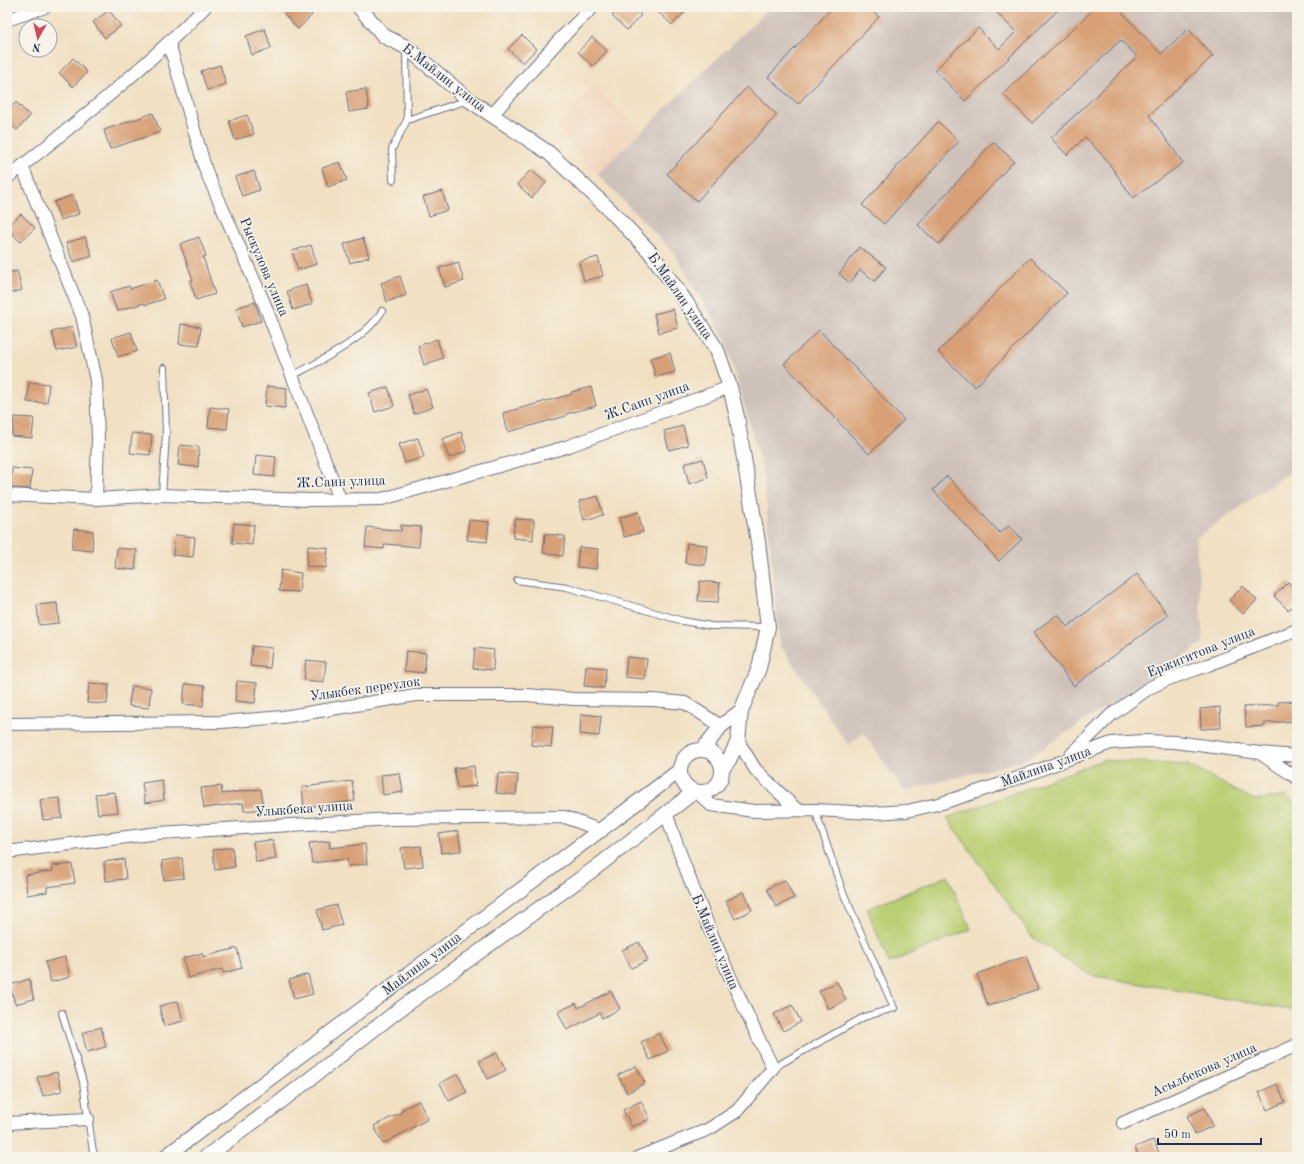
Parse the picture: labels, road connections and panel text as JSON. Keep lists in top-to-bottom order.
{
  "streets": {
    "street": [
      "Б.Майлин улица",
      "Рыскулова улица",
      "Ж.Саин улица",
      "Ержигитова улица",
      "Улыкбек переулок",
      "Майлина улица",
      "Улыкбека улица",
      "Асылбекова улица"
    ]
  },
  "crossings": [
    ["Б.Майлин улица", "Ж.Саин улица"],
    ["Б.Майлин улица", "Улыкбек переулок"],
    ["Б.Майлин улица", "Майлина улица"],
    ["Рыскулова улица", "Ж.Саин улица"],
    ["Ержигитова улица", "Майлина улица"],
    ["Майлина улица", "Улыкбека улица"]
  ],
  "scale_bar": "50 m",
  "north": "bottom"
}
